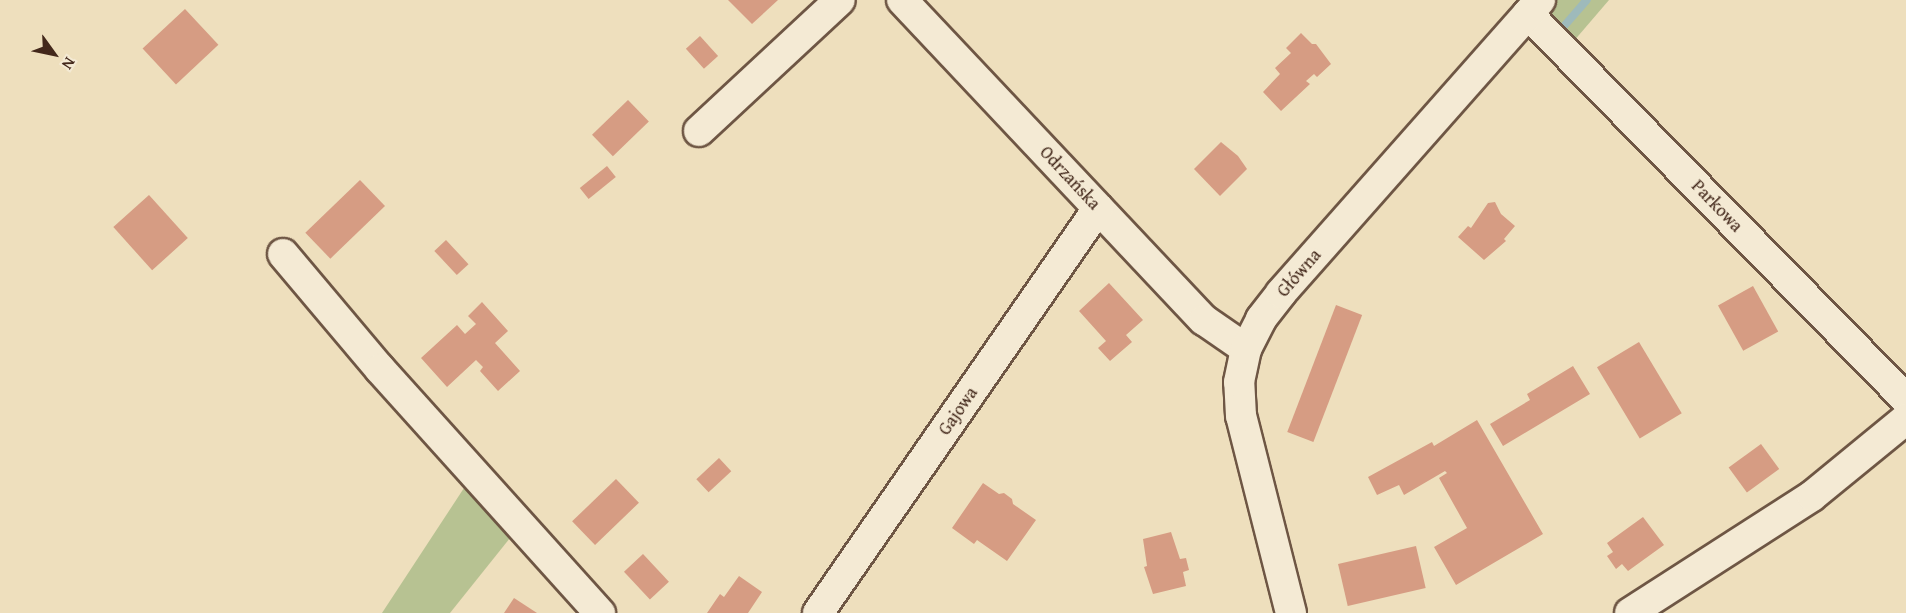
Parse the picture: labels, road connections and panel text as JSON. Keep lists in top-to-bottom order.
{
  "streets": {
    "street": [
      "Odrzańska",
      "Parkowa",
      "Główna",
      "Gajowa"
    ]
  },
  "crossings": [
    ["Odrzańska", "Główna"],
    ["Odrzańska", "Gajowa"],
    ["Parkowa", "Główna"]
  ],
  "north": "bottom right"
}
